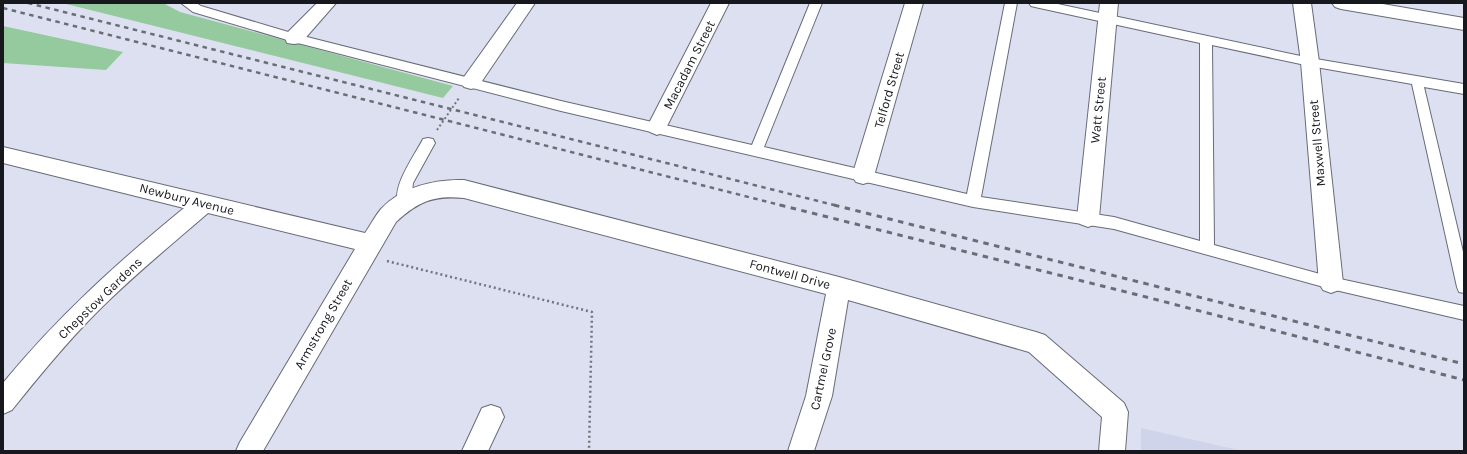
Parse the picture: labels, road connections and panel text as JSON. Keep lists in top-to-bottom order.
{
  "streets": {
    "street": [
      "Macadam Street",
      "Telford Street",
      "Watt Street",
      "Maxwell Street",
      "Newbury Avenue",
      "Fontwell Drive",
      "Chepstow Gardens",
      "Armstrong Street",
      "Cartmel Grove"
    ]
  },
  "crossings": [
    ["Newbury Avenue", "Chepstow Gardens"],
    ["Newbury Avenue", "Armstrong Street"],
    ["Fontwell Drive", "Armstrong Street"],
    ["Fontwell Drive", "Cartmel Grove"]
  ]
}
